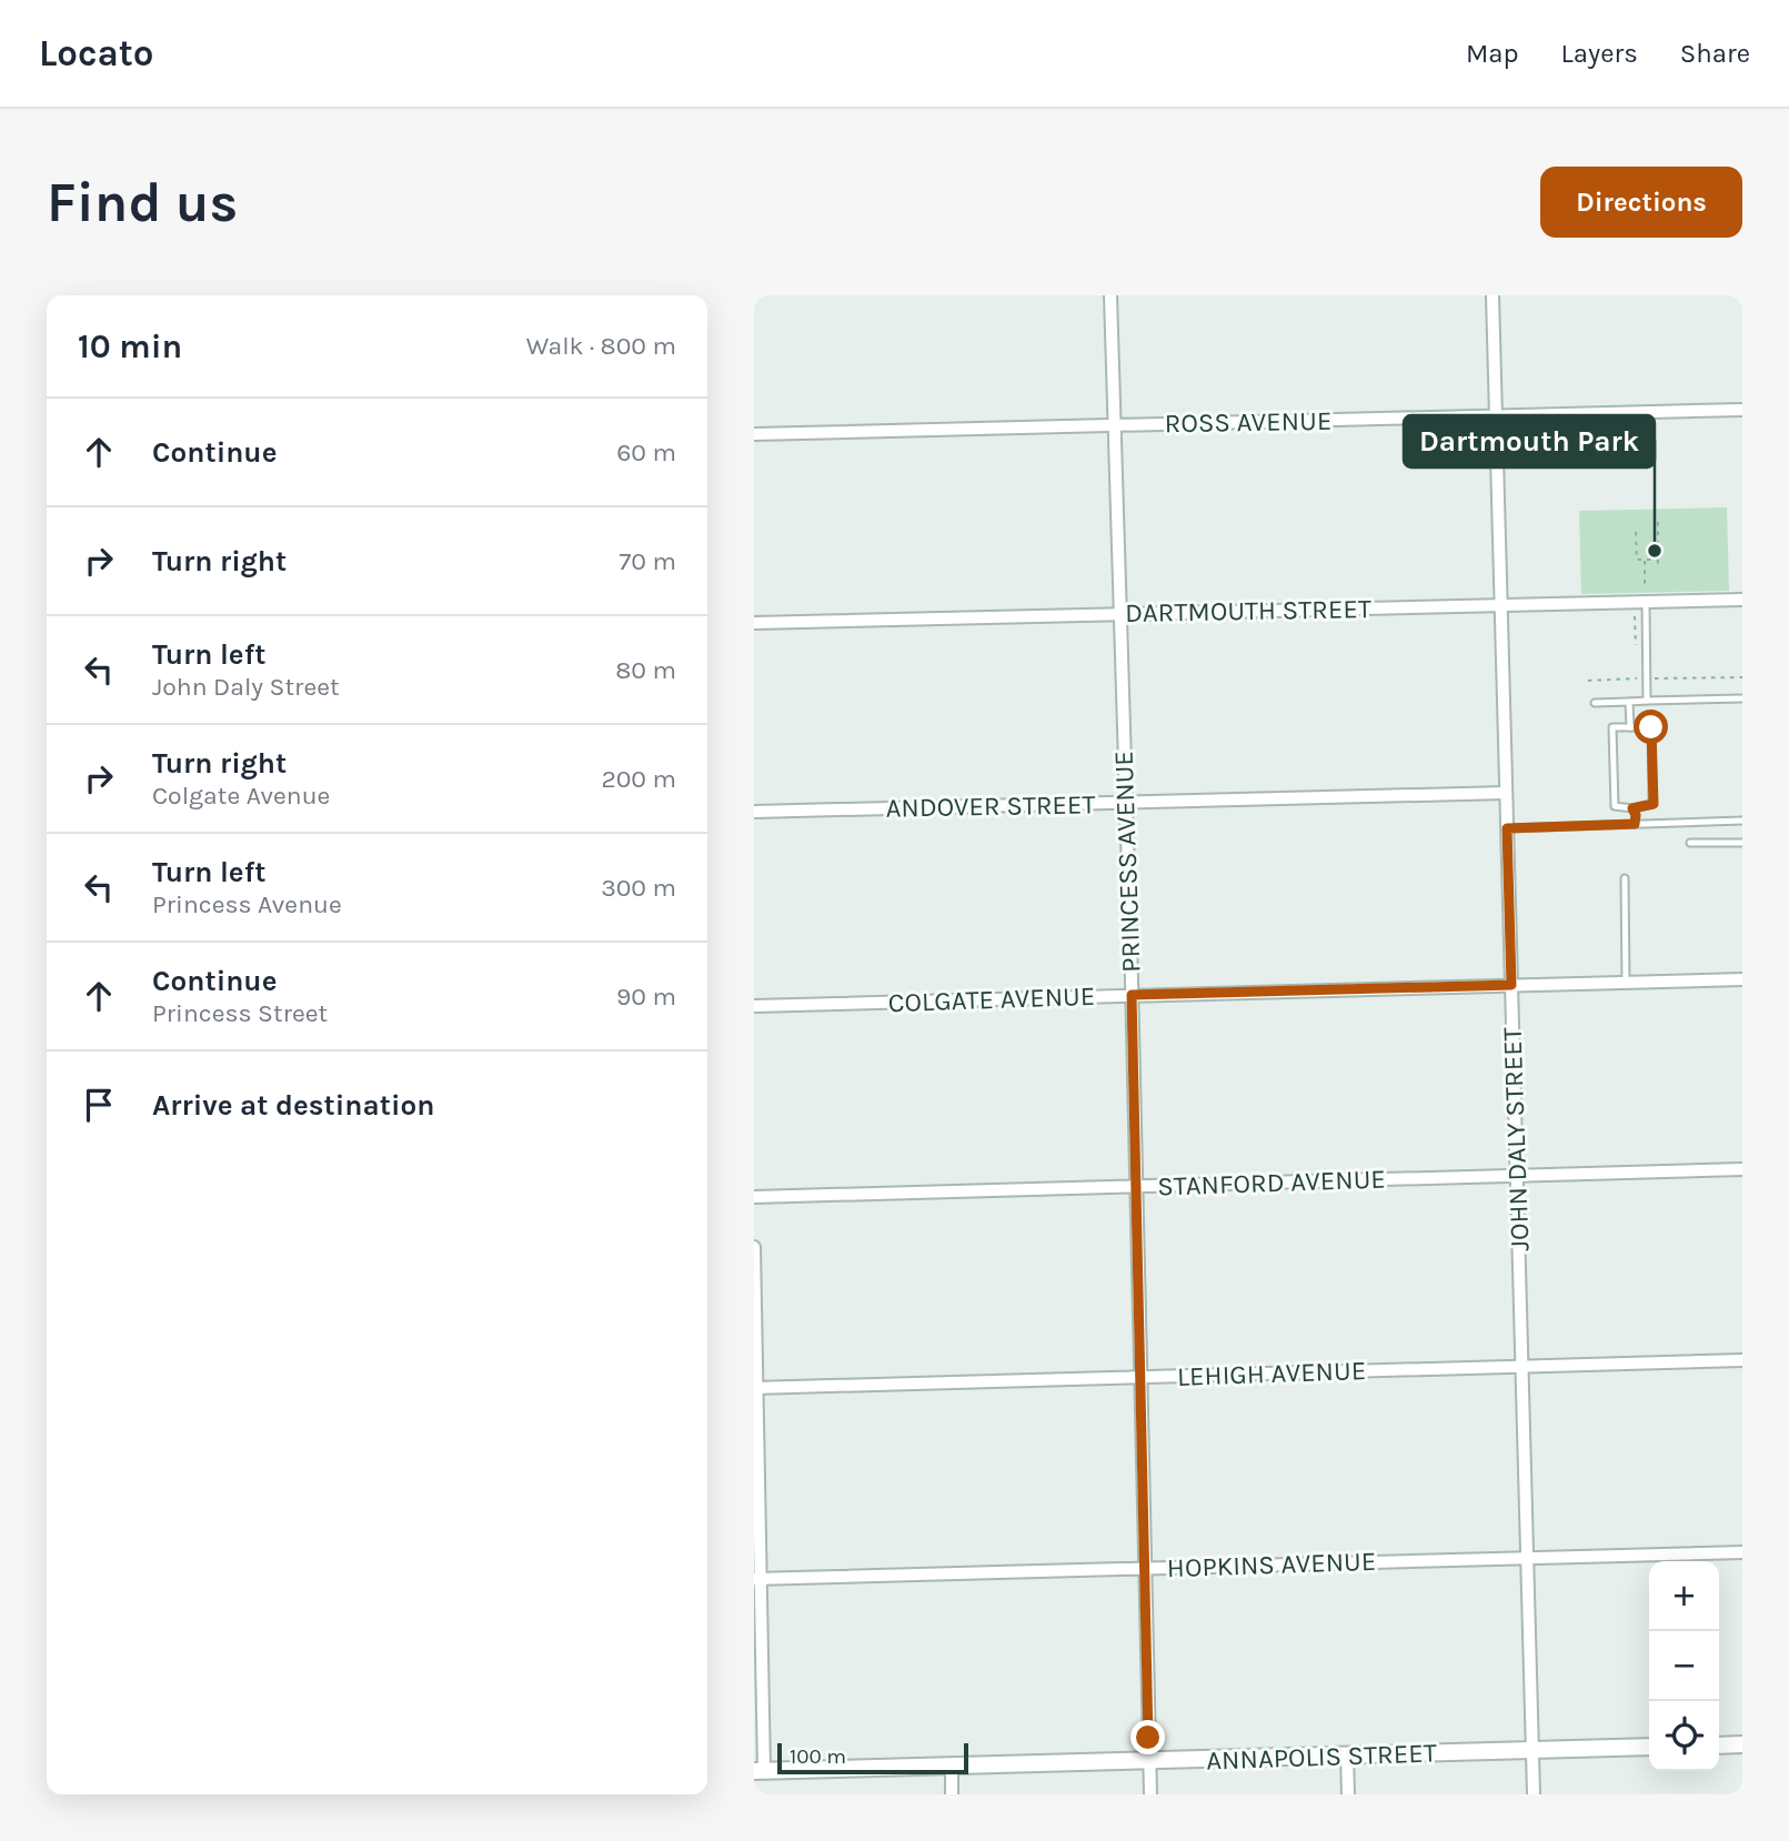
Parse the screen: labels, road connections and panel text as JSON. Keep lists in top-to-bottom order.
{
  "streets": {
    "street": [
      "ROSS AVENUE",
      "DARTMOUTH STREET",
      "ANDOVER STREET",
      "PRINCESS AVENUE",
      "COLGATE AVENUE",
      "JOHN DALY STREET",
      "STANFORD AVENUE",
      "LEHIGH AVENUE",
      "HOPKINS AVENUE",
      "ANNAPOLIS STREET"
    ]
  },
  "crossings": [
    ["ROSS AVENUE", "PRINCESS AVENUE"],
    ["ROSS AVENUE", "JOHN DALY STREET"],
    ["DARTMOUTH STREET", "PRINCESS AVENUE"],
    ["DARTMOUTH STREET", "JOHN DALY STREET"],
    ["ANDOVER STREET", "PRINCESS AVENUE"],
    ["ANDOVER STREET", "JOHN DALY STREET"],
    ["PRINCESS AVENUE", "COLGATE AVENUE"],
    ["PRINCESS AVENUE", "STANFORD AVENUE"],
    ["PRINCESS AVENUE", "LEHIGH AVENUE"],
    ["PRINCESS AVENUE", "HOPKINS AVENUE"],
    ["PRINCESS AVENUE", "ANNAPOLIS STREET"],
    ["COLGATE AVENUE", "JOHN DALY STREET"],
    ["JOHN DALY STREET", "STANFORD AVENUE"],
    ["JOHN DALY STREET", "LEHIGH AVENUE"],
    ["JOHN DALY STREET", "HOPKINS AVENUE"],
    ["JOHN DALY STREET", "ANNAPOLIS STREET"]
  ],
  "places": ["Dartmouth Park"],
  "scale_bar": "100 m",
  "page": {
    "header": "Locato",
    "nav": ["Map", "Layers", "Share"],
    "buttons": "Directions",
    "title": "Find us",
    "heading": ["10 min", "Walk · 800 m"],
    "list": [
      ["Continue", "60 m"],
      ["Turn right", "70 m"],
      ["Turn left", "John Daly Street", "80 m"],
      ["Turn right", "Colgate Avenue", "200 m"],
      ["Turn left", "Princess Avenue", "300 m"],
      ["Continue", "Princess Street", "90 m"],
      "Arrive at destination"
    ],
    "map_buttons": ["+", "−"],
    "scale": "100 m"
  }
}
